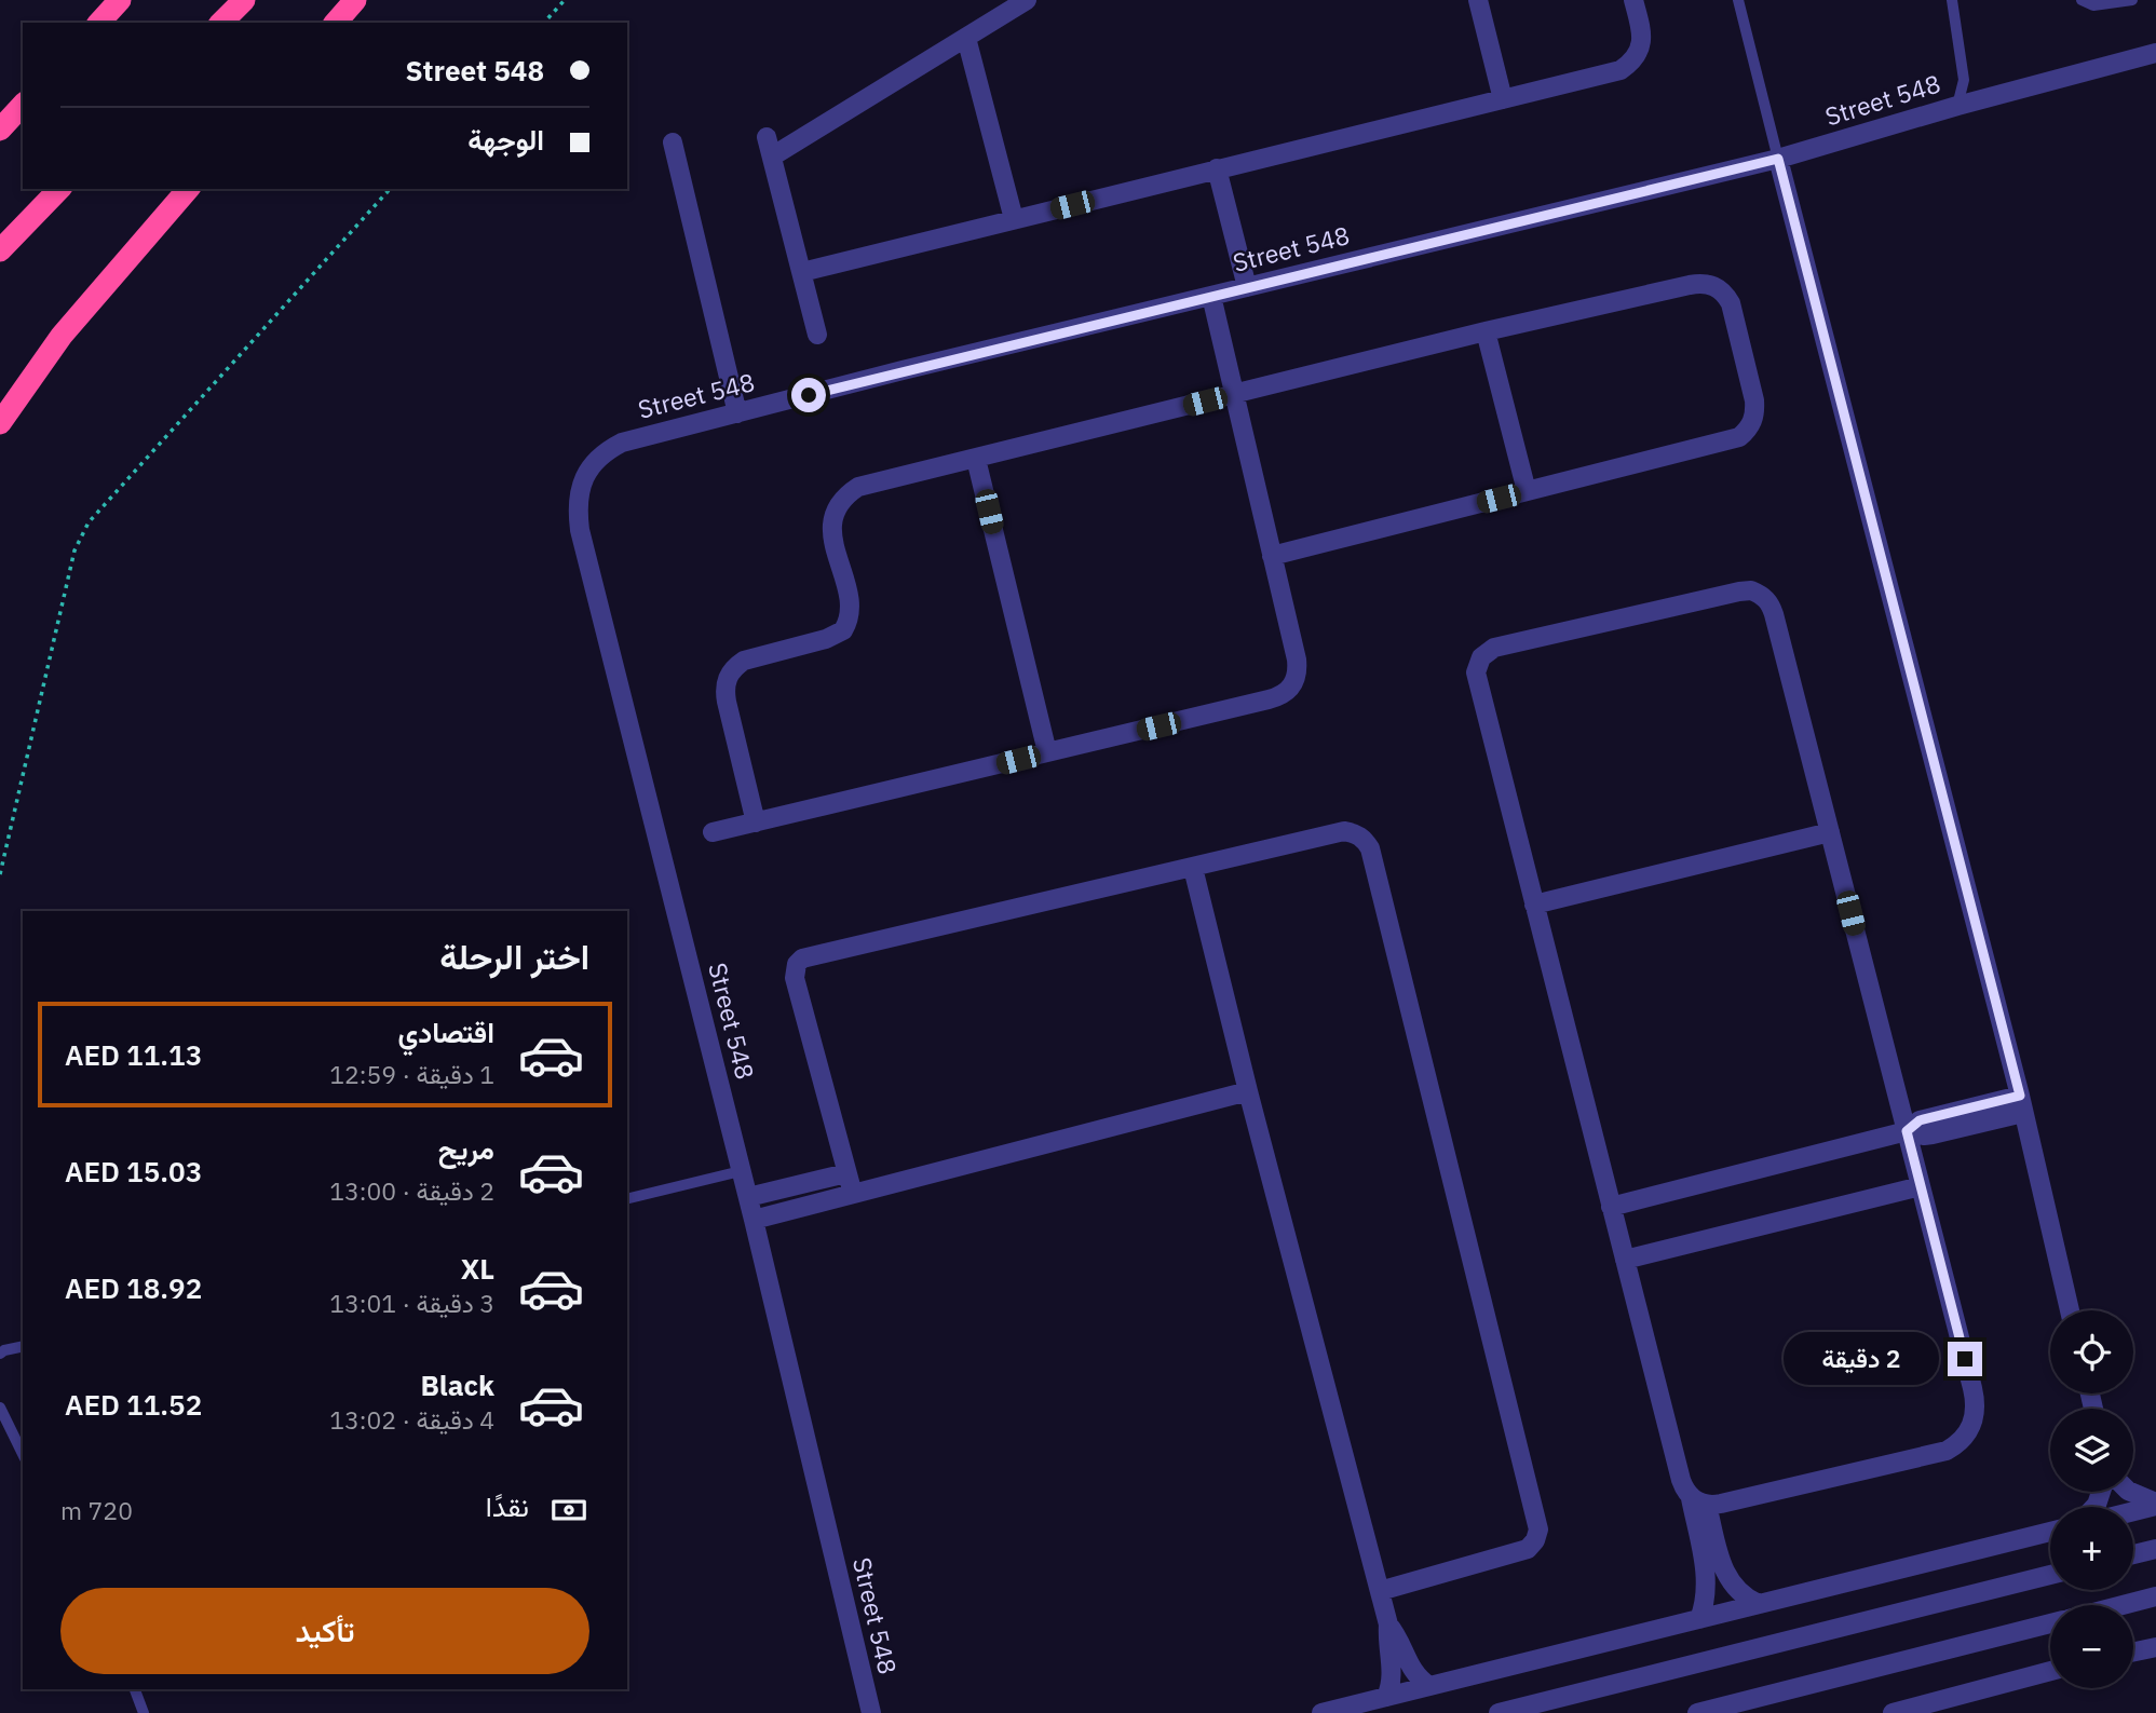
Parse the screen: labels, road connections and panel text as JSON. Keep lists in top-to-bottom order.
{
  "streets": {
    "street": ["Street 548"]
  },
  "page": {
    "banner": ["Street 548", "الوجهة"],
    "heading": "اختر الرحلة",
    "list": [
      {
        "name": "اقتصادي",
        "note": "1 دقيقة · 12:59",
        "value": "AED 11.13"
      },
      {
        "name": "مريح",
        "note": "2 دقيقة · 13:00",
        "value": "AED 15.03"
      },
      {
        "name": "XL",
        "note": "3 دقيقة · 13:01",
        "value": "AED 18.92"
      },
      {
        "name": "Black",
        "note": "4 دقيقة · 13:02",
        "value": "AED 11.52"
      }
    ],
    "map_buttons": ["+", "−"],
    "bubble": "2 دقيقة",
    "pay": ["نقدًا", "720 m"],
    "buttons": "تأكيد"
  }
}
